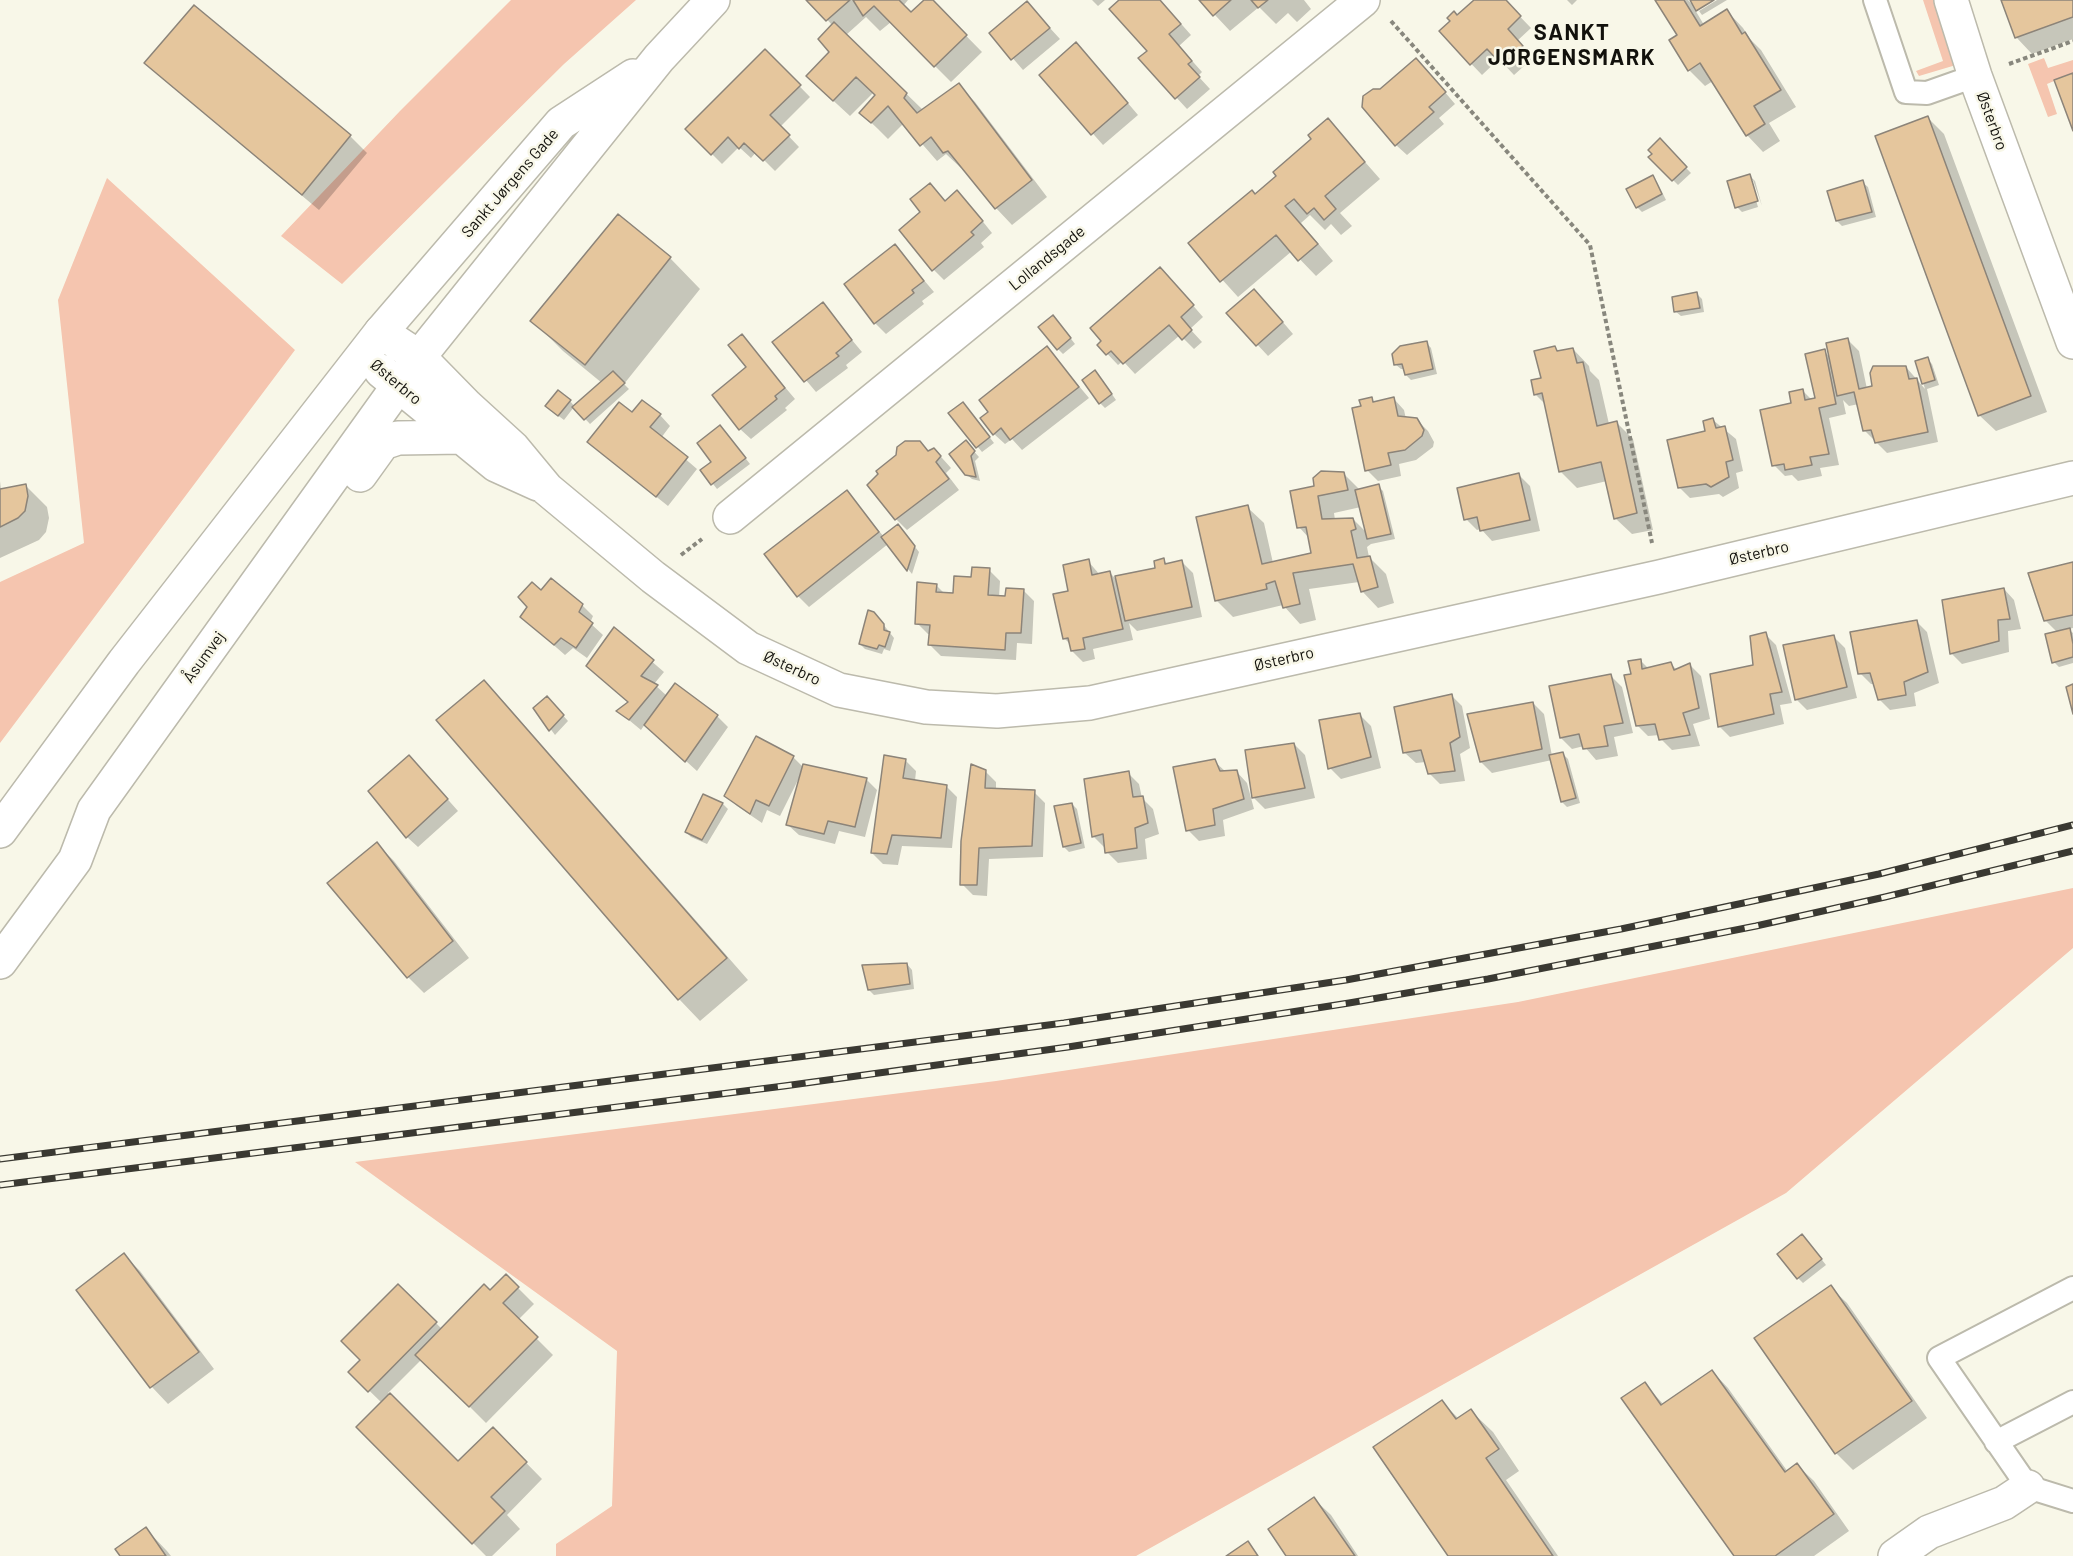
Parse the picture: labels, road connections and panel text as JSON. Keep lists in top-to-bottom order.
{
  "streets": {
    "street": [
      "Østerbro",
      "Sankt Jørgens Gade",
      "Lollandsgade",
      "Åsumvej"
    ]
  },
  "crossings": [
    ["Østerbro", "Sankt Jørgens Gade"],
    ["Østerbro", "Åsumvej"],
    ["Sankt Jørgens Gade", "Åsumvej"]
  ],
  "districts": ["SANKT JØRGENSMARK"]
}
